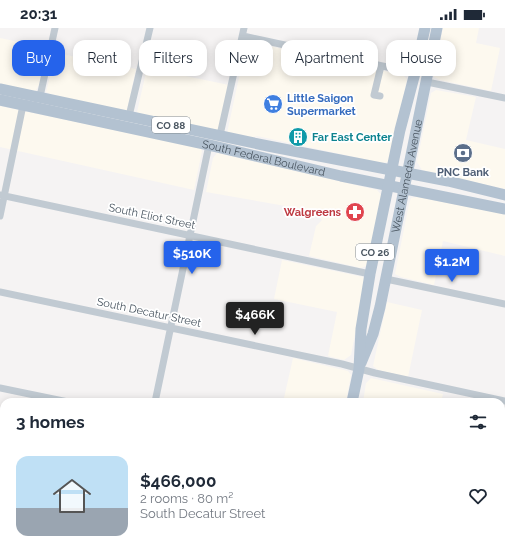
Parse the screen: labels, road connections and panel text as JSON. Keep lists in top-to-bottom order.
{
  "streets": {
    "main road": [
      "CO 88",
      "South Federal Boulevard",
      "West Alameda Avenue",
      "CO 26"
    ],
    "street": ["South Eliot Street", "South Decatur Street"]
  },
  "crossings": [
    ["South Federal Boulevard", "West Alameda Avenue"],
    ["West Alameda Avenue", "South Eliot Street"],
    ["West Alameda Avenue", "South Decatur Street"]
  ],
  "places": {
    "supermarket": ["Little Saigon Supermarket"],
    "building": ["Far East Center"],
    "bank": ["PNC Bank"],
    "pharmacy": ["Walgreens"]
  },
  "page": {
    "status": "20:31",
    "chip": [
      "Buy",
      "Rent",
      "Filters",
      "New",
      "Apartment",
      "House"
    ],
    "price": ["$510K", "$1.2M", "$466K"],
    "heading": "3 homes",
    "list": [
      {
        "name": "$466,000",
        "note": "2 rooms · 80 m² · South Decatur Street"
      }
    ]
  }
}
